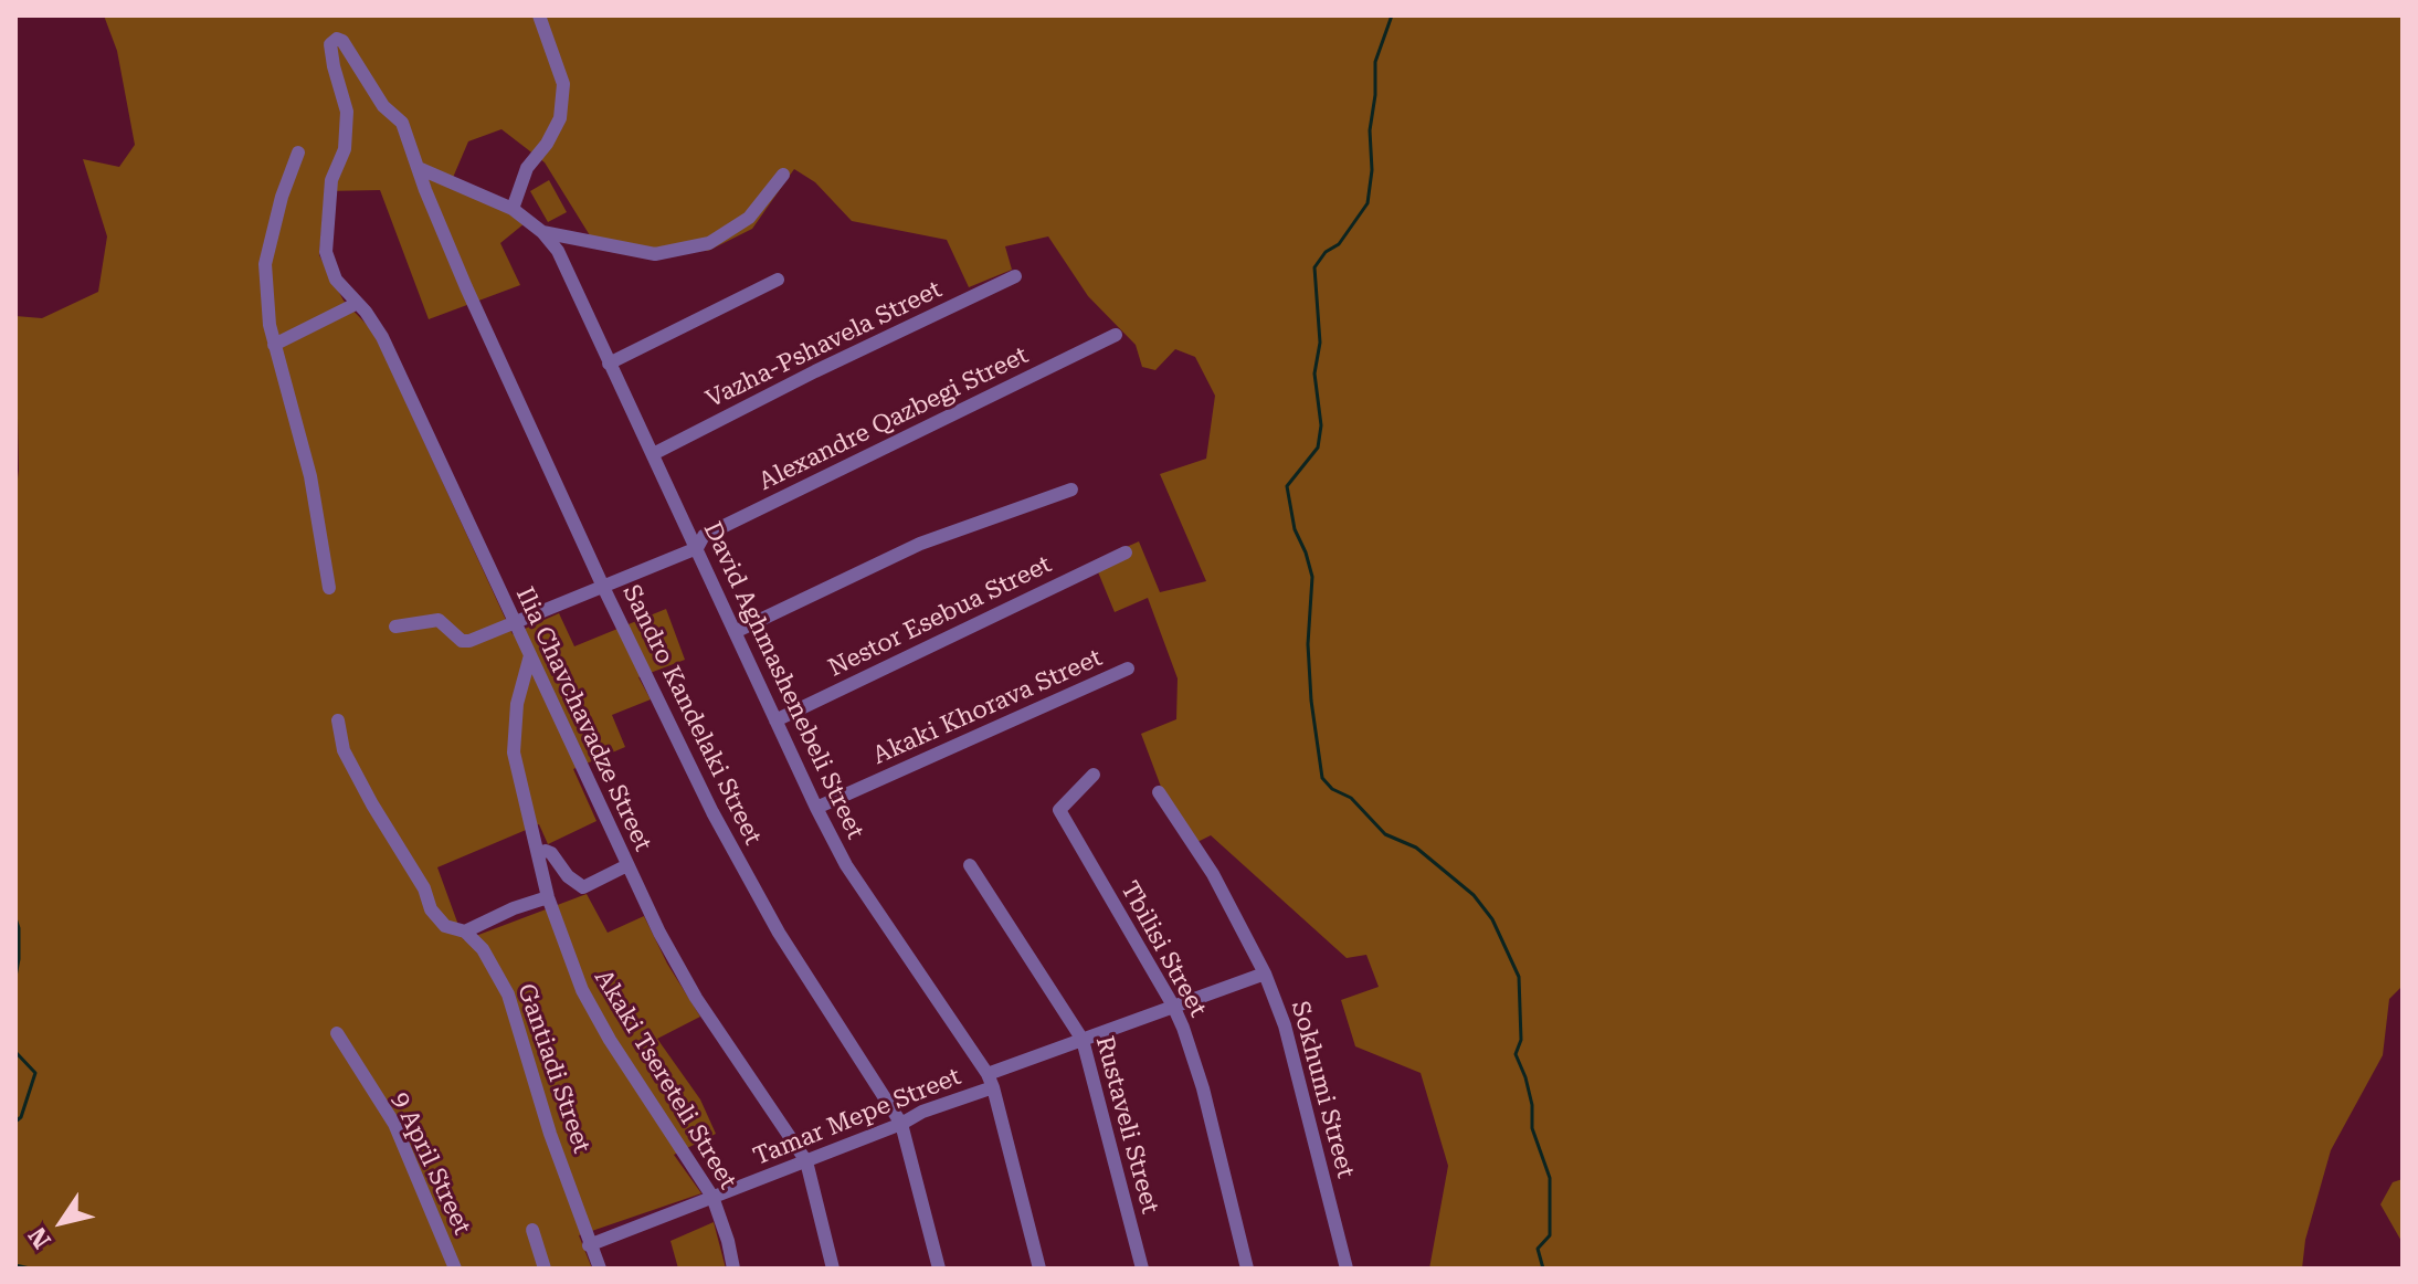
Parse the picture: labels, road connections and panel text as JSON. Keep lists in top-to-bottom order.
{
  "streets": {
    "street": [
      "Vazha-Pshavela Street",
      "Alexandre Qazbegi Street",
      "Nestor Esebua Street",
      "David Aghmashenebeli Street",
      "Akaki Khorava Street",
      "Sandro Kandelaki Street",
      "Ilia Chavchavadze Street",
      "Tbilisi Street",
      "Gantiadi Street",
      "Akaki Tsereteli Street",
      "Sokhumi Street",
      "Tamar Mepe Street",
      "Rustaveli Street",
      "9 April Street"
    ]
  },
  "crossings": [
    ["Vazha-Pshavela Street", "David Aghmashenebeli Street"],
    ["Alexandre Qazbegi Street", "David Aghmashenebeli Street"],
    ["Alexandre Qazbegi Street", "Sandro Kandelaki Street"],
    ["Alexandre Qazbegi Street", "Ilia Chavchavadze Street"],
    ["Nestor Esebua Street", "David Aghmashenebeli Street"],
    ["David Aghmashenebeli Street", "Akaki Khorava Street"],
    ["David Aghmashenebeli Street", "Sandro Kandelaki Street"],
    ["David Aghmashenebeli Street", "Tamar Mepe Street"],
    ["Sandro Kandelaki Street", "Ilia Chavchavadze Street"],
    ["Sandro Kandelaki Street", "Tamar Mepe Street"],
    ["Ilia Chavchavadze Street", "Akaki Tsereteli Street"],
    ["Ilia Chavchavadze Street", "Tamar Mepe Street"],
    ["Tbilisi Street", "Tamar Mepe Street"],
    ["Gantiadi Street", "Tamar Mepe Street"],
    ["Akaki Tsereteli Street", "Tamar Mepe Street"],
    ["Sokhumi Street", "Tamar Mepe Street"],
    ["Tamar Mepe Street", "Rustaveli Street"]
  ],
  "north": "bottom left"
}
